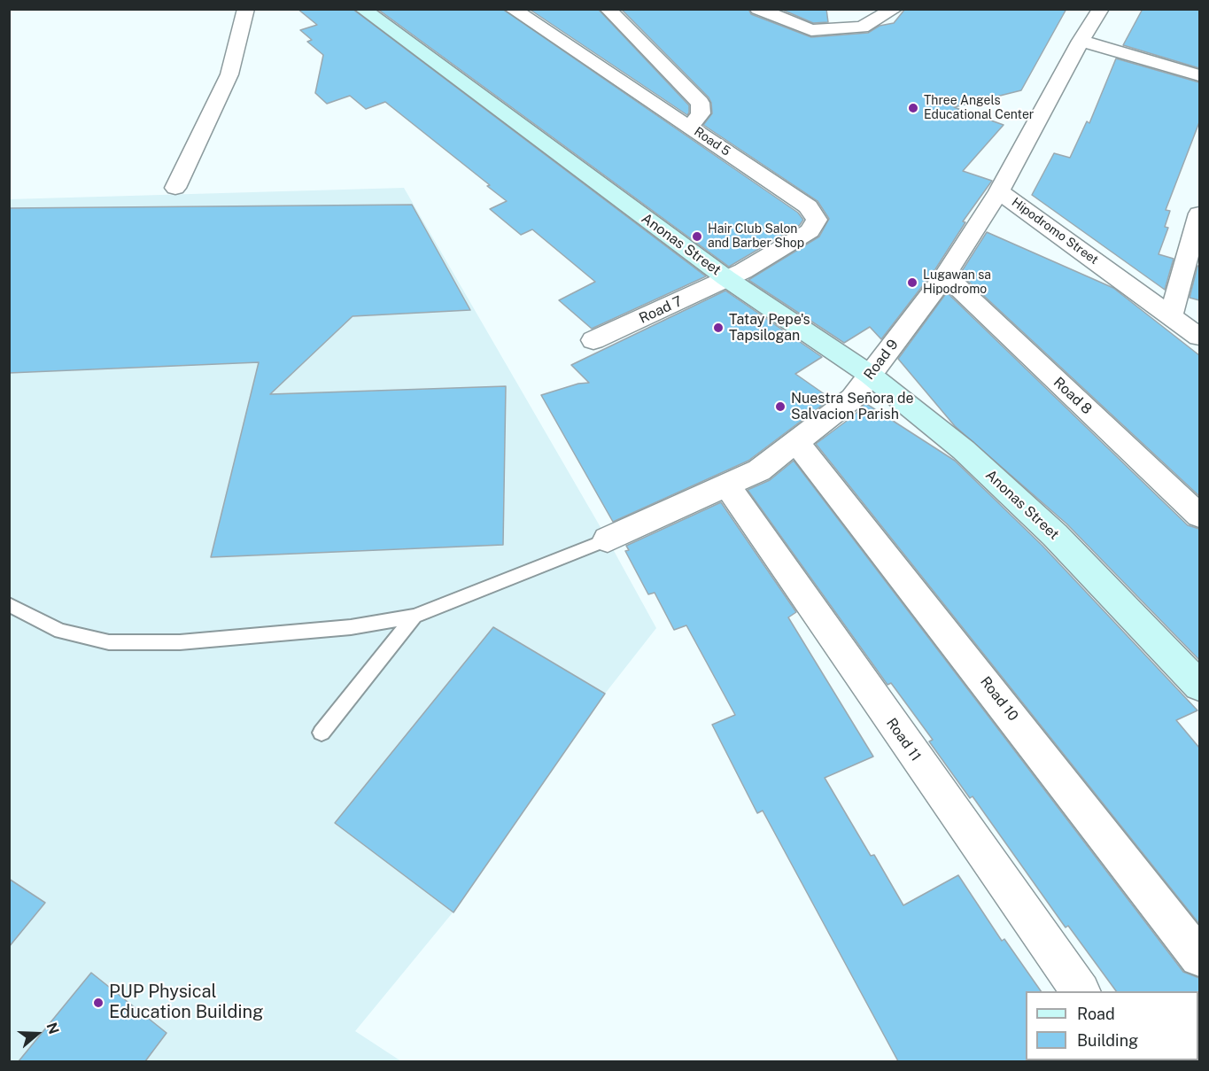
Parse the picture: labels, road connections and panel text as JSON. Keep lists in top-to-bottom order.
{
  "streets": {
    "street": [
      "Road 5",
      "Hipodromo Street",
      "Anonas Street",
      "Road 7",
      "Road 9",
      "Road 8",
      "Road 10",
      "Road 11"
    ]
  },
  "crossings": [
    ["Road 5", "Anonas Street"],
    ["Road 5", "Road 7"],
    ["Hipodromo Street", "Road 9"],
    ["Anonas Street", "Road 7"],
    ["Anonas Street", "Road 9"],
    ["Road 9", "Road 8"],
    ["Road 9", "Road 10"],
    ["Road 9", "Road 11"]
  ],
  "places": [
    "Three Angels Educational Center",
    "Hair Club Salon and Barber Shop",
    "Lugawan sa Hipodromo",
    "Tatay Pepe's Tapsilogan",
    "Nuestra Señora de Salvacion Parish",
    "PUP Physical Education Building"
  ],
  "legend": ["Road", "Building"],
  "north": "right"
}
